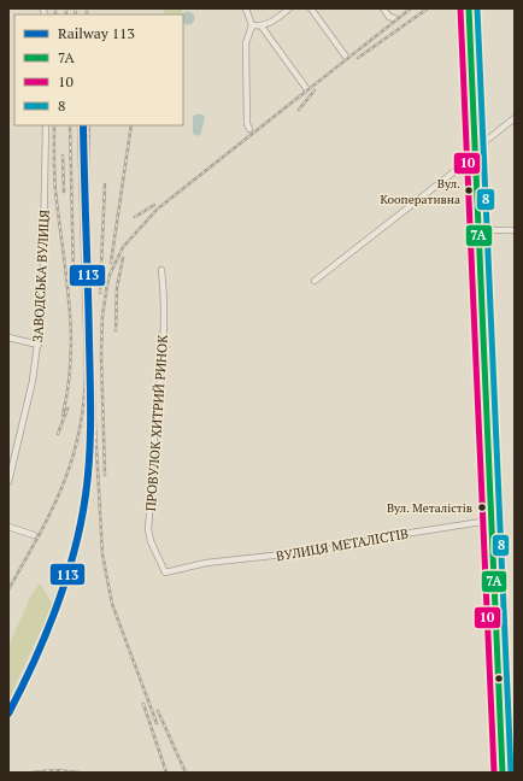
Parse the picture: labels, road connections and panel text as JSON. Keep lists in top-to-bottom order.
{
  "streets": {
    "street": ["ЗАВОДСЬКА ВУЛИЦЯ", "ПРОВУЛОК ХИТРИЙ РИНОК", "ВУЛИЦЯ МЕТАЛІСТІВ"]
  },
  "crossings": [
    ["ПРОВУЛОК ХИТРИЙ РИНОК", "ВУЛИЦЯ МЕТАЛІСТІВ"]
  ],
  "places": ["Вул. Кооперативна", "Вул. Металістів"],
  "lines": [
    "transit line 7А",
    "transit line 10",
    "transit line 8",
    "rail line 113"
  ],
  "legend": [
    "Railway 113",
    "7А",
    "10",
    "8"
  ]
}
